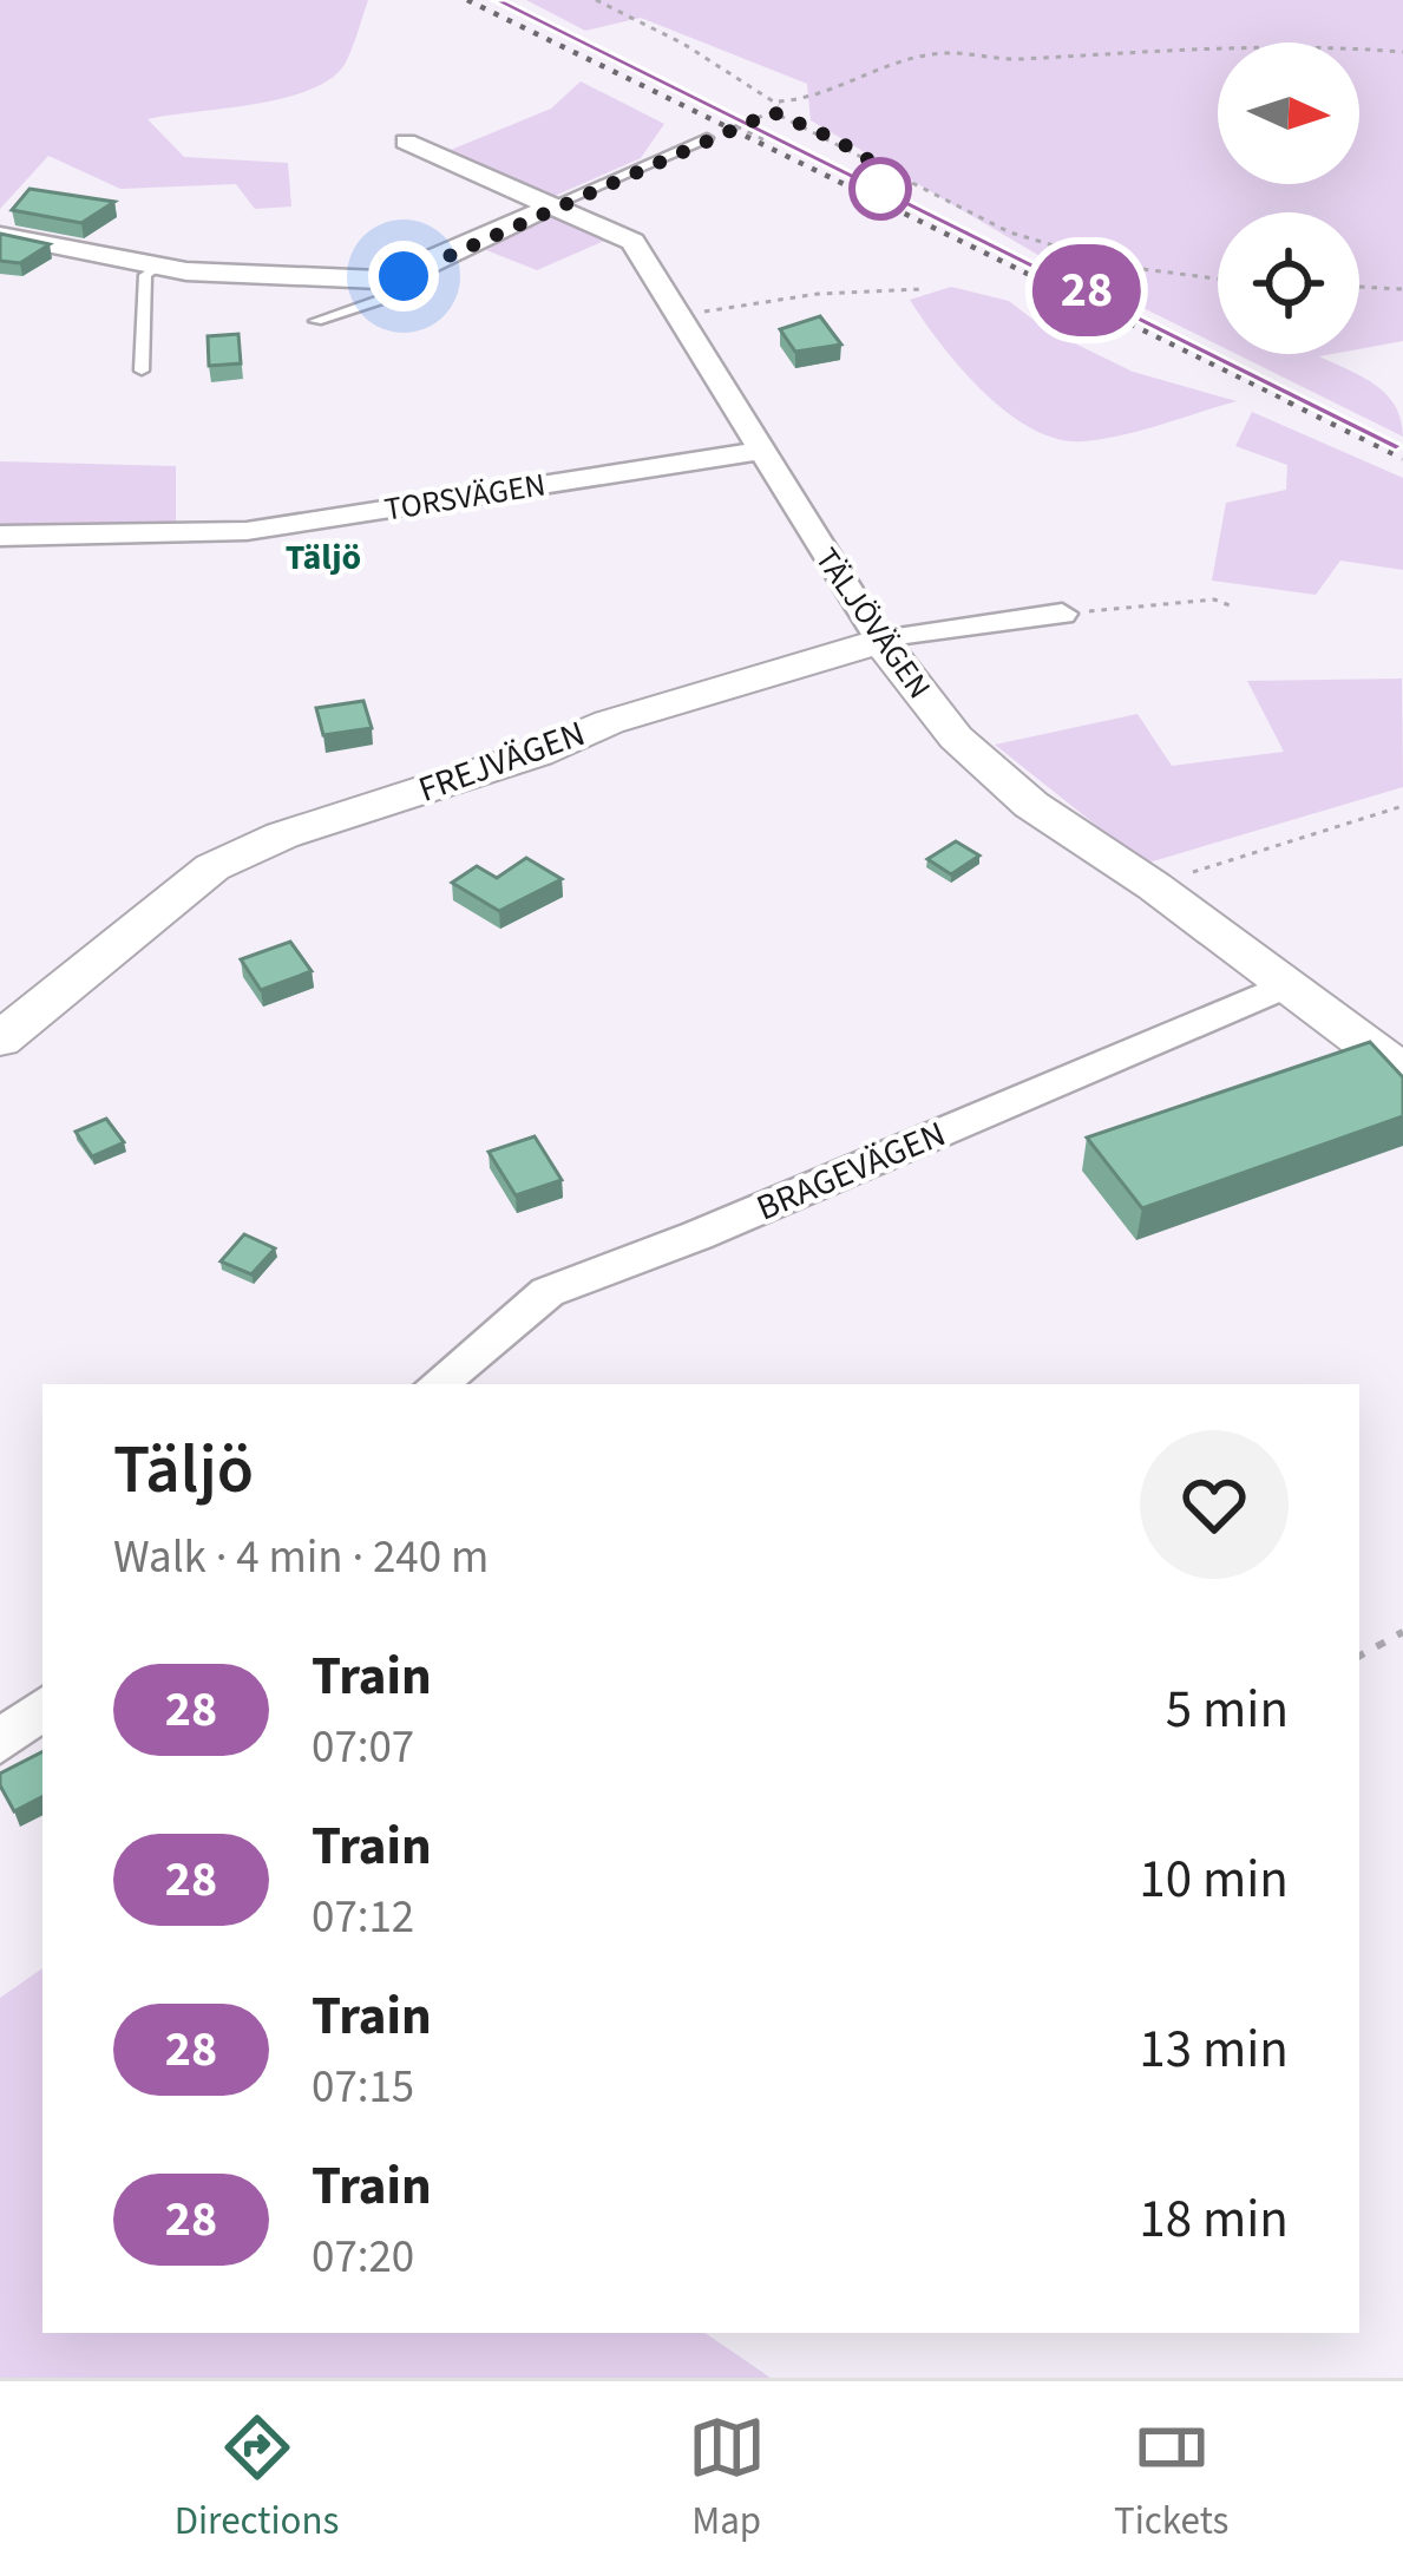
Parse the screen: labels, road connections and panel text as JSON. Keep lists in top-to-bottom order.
{
  "streets": {
    "street": [
      "TORSVÄGEN",
      "TÄLJÖVÄGEN",
      "FREJVÄGEN",
      "BRAGEVÄGEN"
    ]
  },
  "crossings": [
    ["TORSVÄGEN", "TÄLJÖVÄGEN"],
    ["TÄLJÖVÄGEN", "FREJVÄGEN"],
    ["TÄLJÖVÄGEN", "BRAGEVÄGEN"]
  ],
  "districts": ["Täljö"],
  "north": "right",
  "page": {
    "on_map": "28",
    "heading": ["Täljö", "Walk · 4 min · 240 m"],
    "list": [
      {
        "mark": "28",
        "name": "Train",
        "note": "07:07",
        "value": "5 min"
      },
      {
        "mark": "28",
        "name": "Train",
        "note": "07:12",
        "value": "10 min"
      },
      {
        "mark": "28",
        "name": "Train",
        "note": "07:15",
        "value": "13 min"
      },
      {
        "mark": "28",
        "name": "Train",
        "note": "07:20",
        "value": "18 min"
      }
    ],
    "tabs": ["Directions", "Map", "Tickets"]
  }
}
